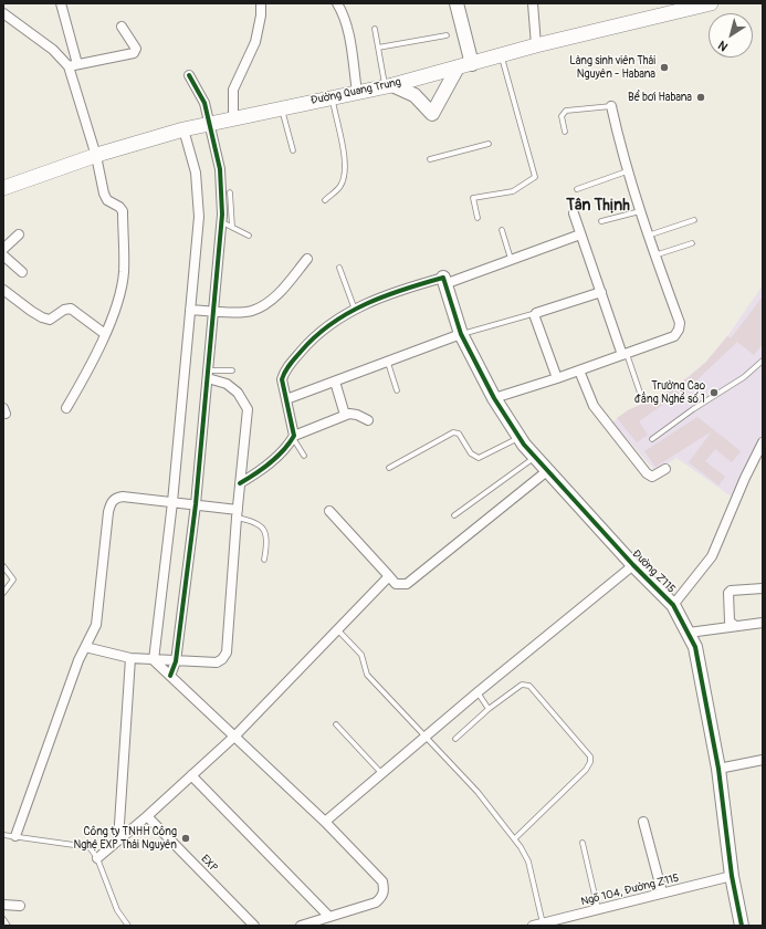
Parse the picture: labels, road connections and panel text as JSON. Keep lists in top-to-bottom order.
{
  "streets": {
    "main road": ["Đường Quang Trung"],
    "street": ["Đường Z115", "EXP", "Ngõ 104, Đường Z115"]
  },
  "crossings": [
    ["Đường Z115", "Ngõ 104, Đường Z115"]
  ],
  "districts": ["Tân Thịnh"],
  "places": [
    "Làng sinh viên Thái Nguyên - Habana",
    "Bể bơi Habana",
    "Trường Cao đẳng Nghề số 1",
    "Công ty TNHH Công Nghệ EXP Thái Nguyên"
  ],
  "north": "bottom left"
}
